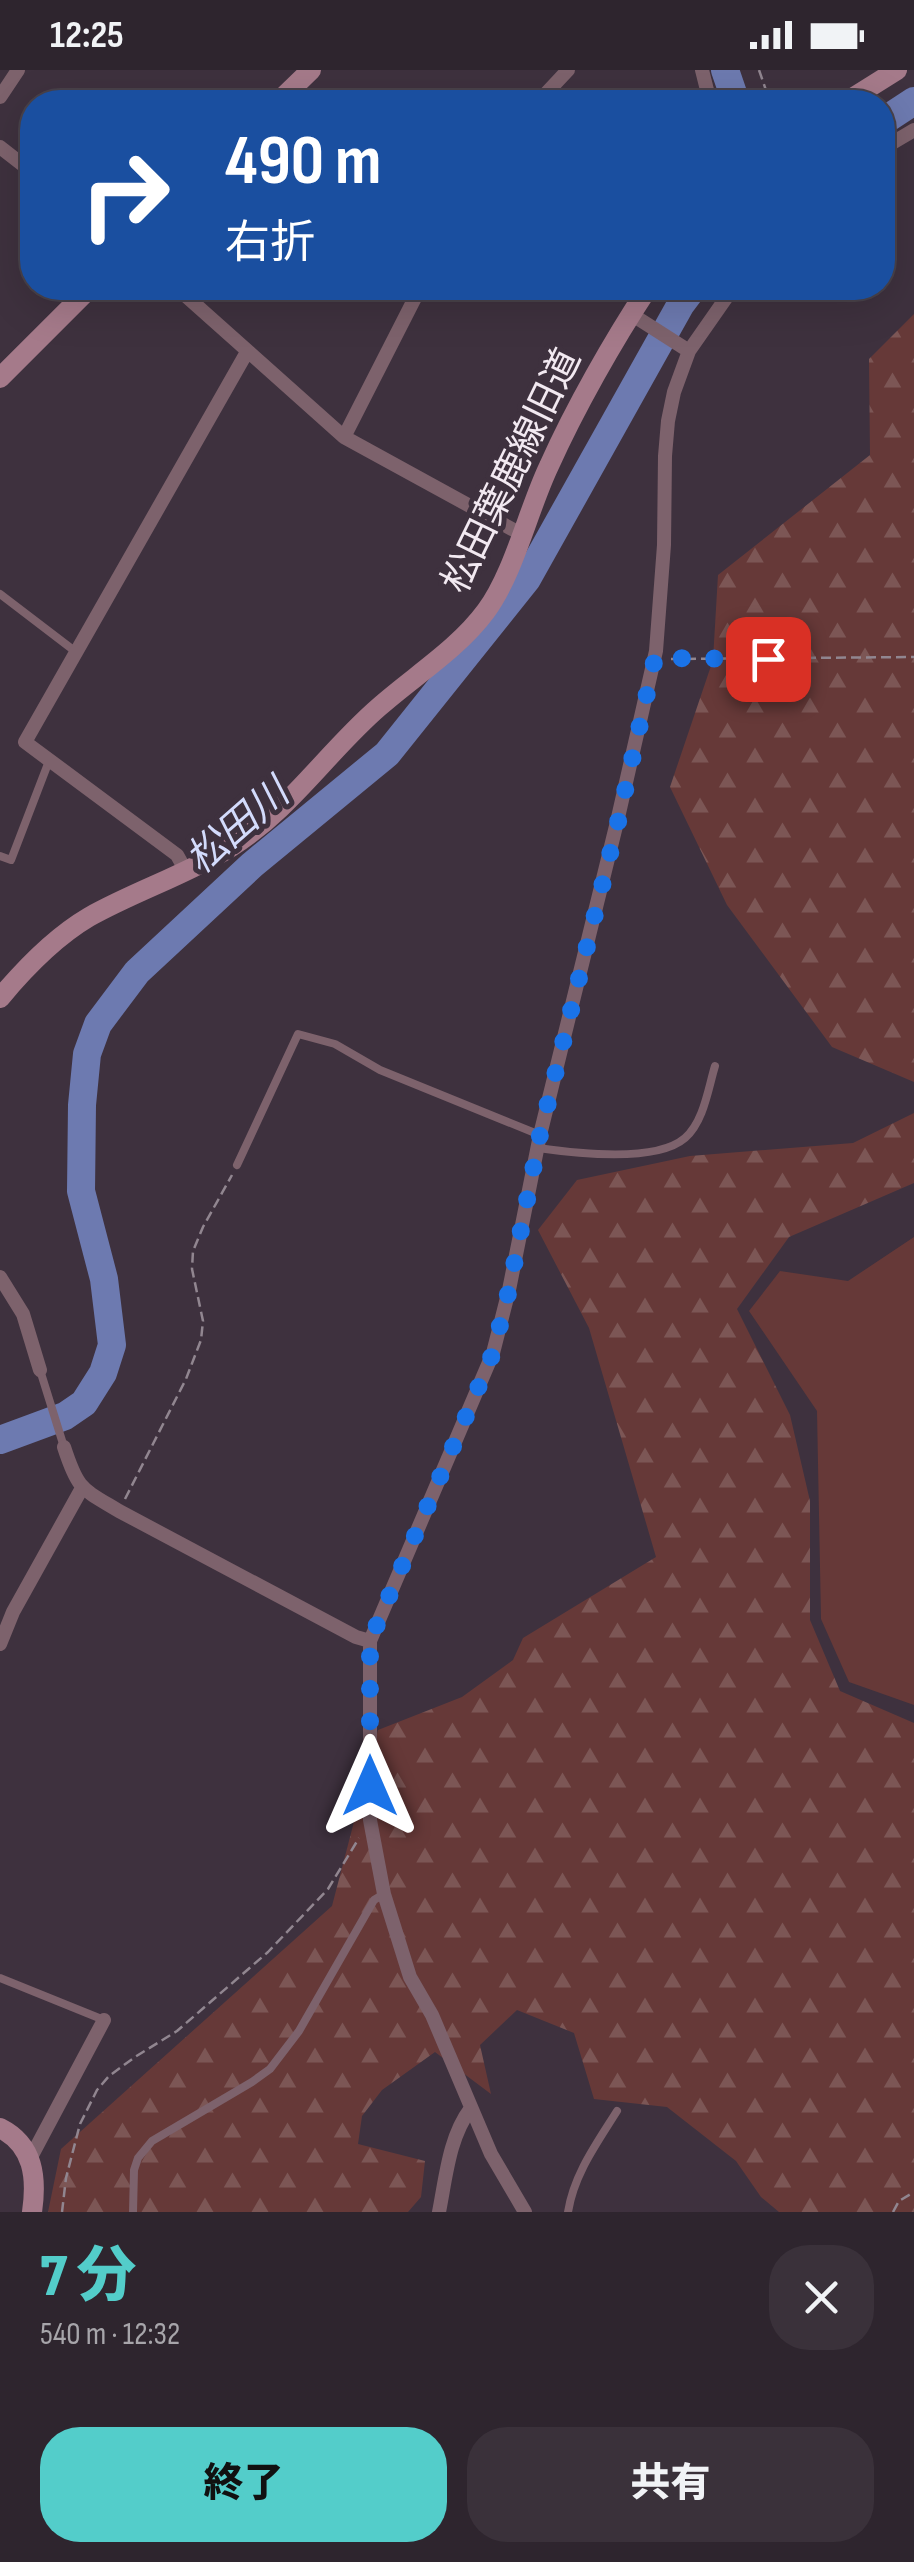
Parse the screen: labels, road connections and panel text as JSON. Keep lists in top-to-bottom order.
{
  "streets": {
    "street": ["松田葉鹿線旧道"]
  },
  "water": ["松田川"],
  "page": {
    "status": "12:25",
    "turn": ["490 m", "右折"],
    "heading": ["7 分", "540 m · 12:32"],
    "buttons": ["終了", "共有"]
  }
}
